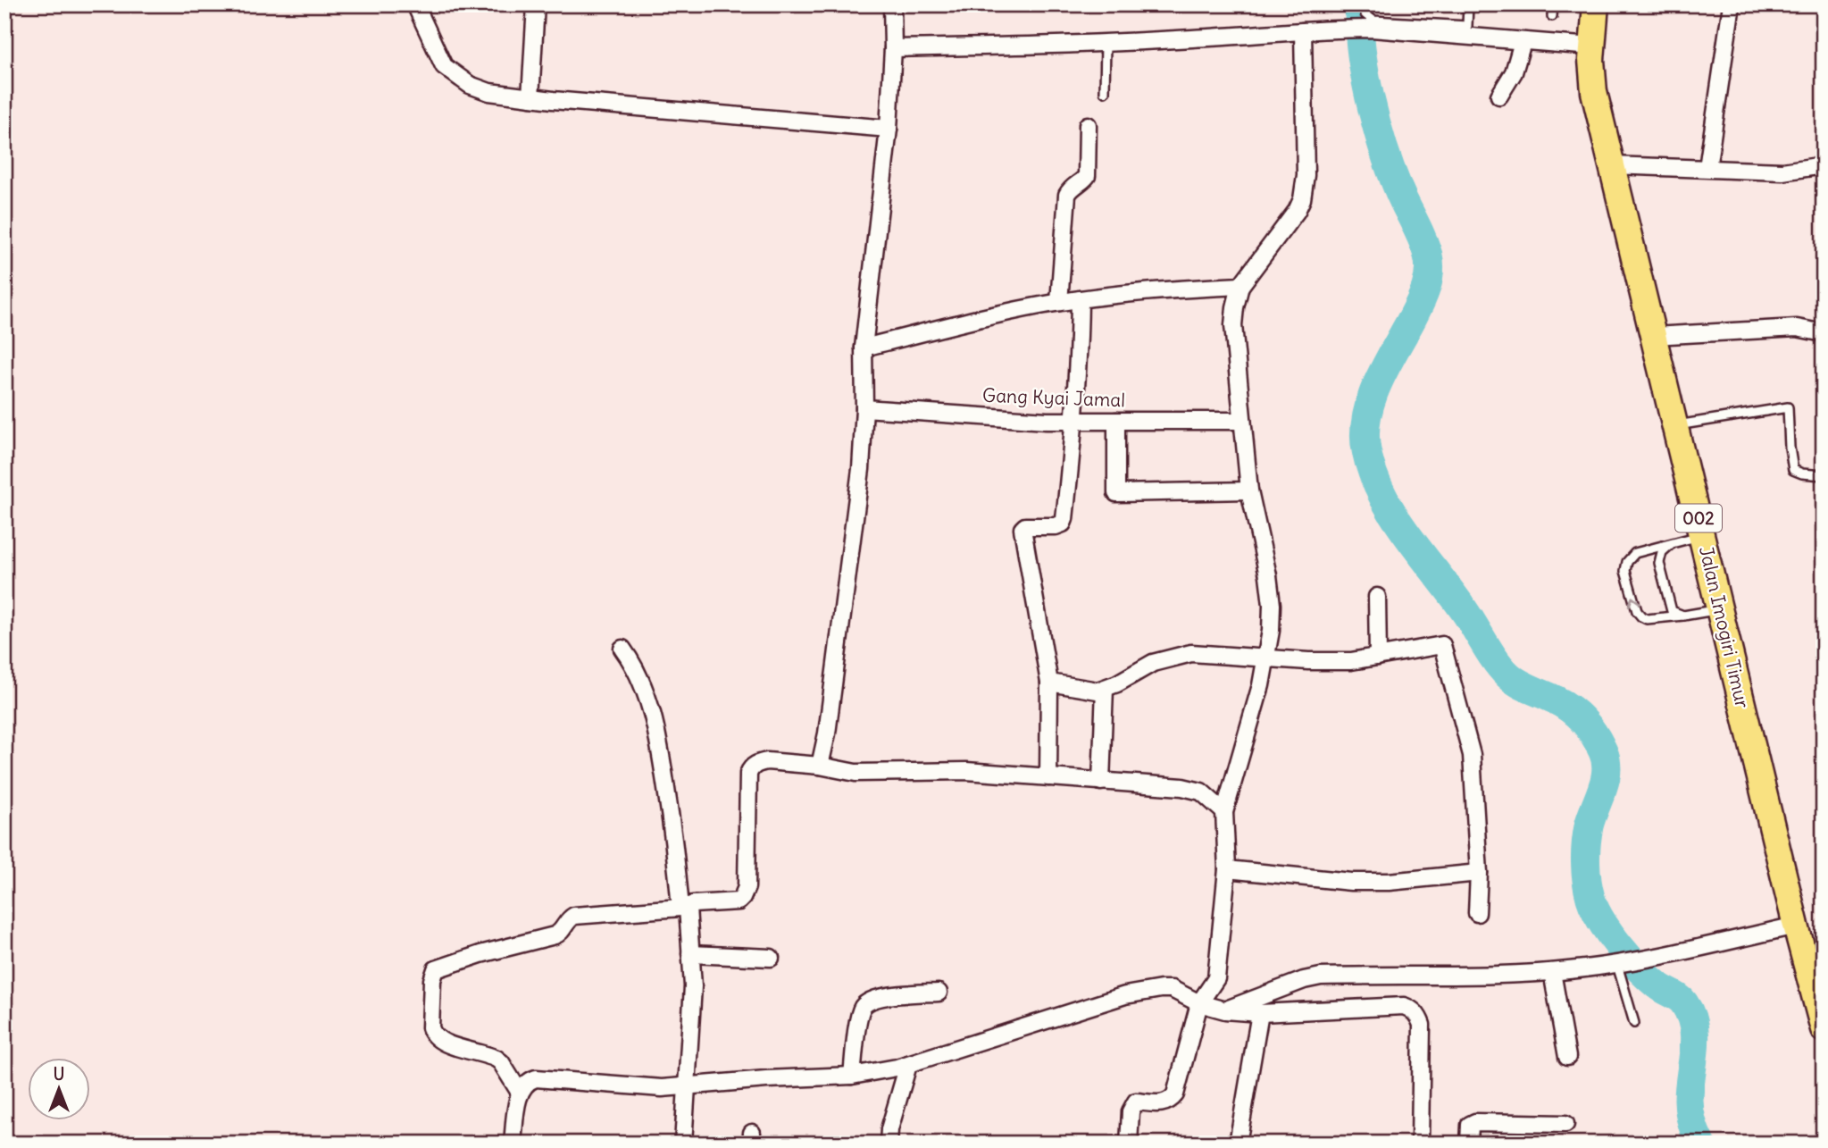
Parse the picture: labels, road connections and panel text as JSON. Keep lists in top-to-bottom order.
{
  "streets": {
    "main road": ["002", "Jalan Imogiri Timur"],
    "street": ["Gang Kyai Jamal"]
  },
  "north": "top"
}
